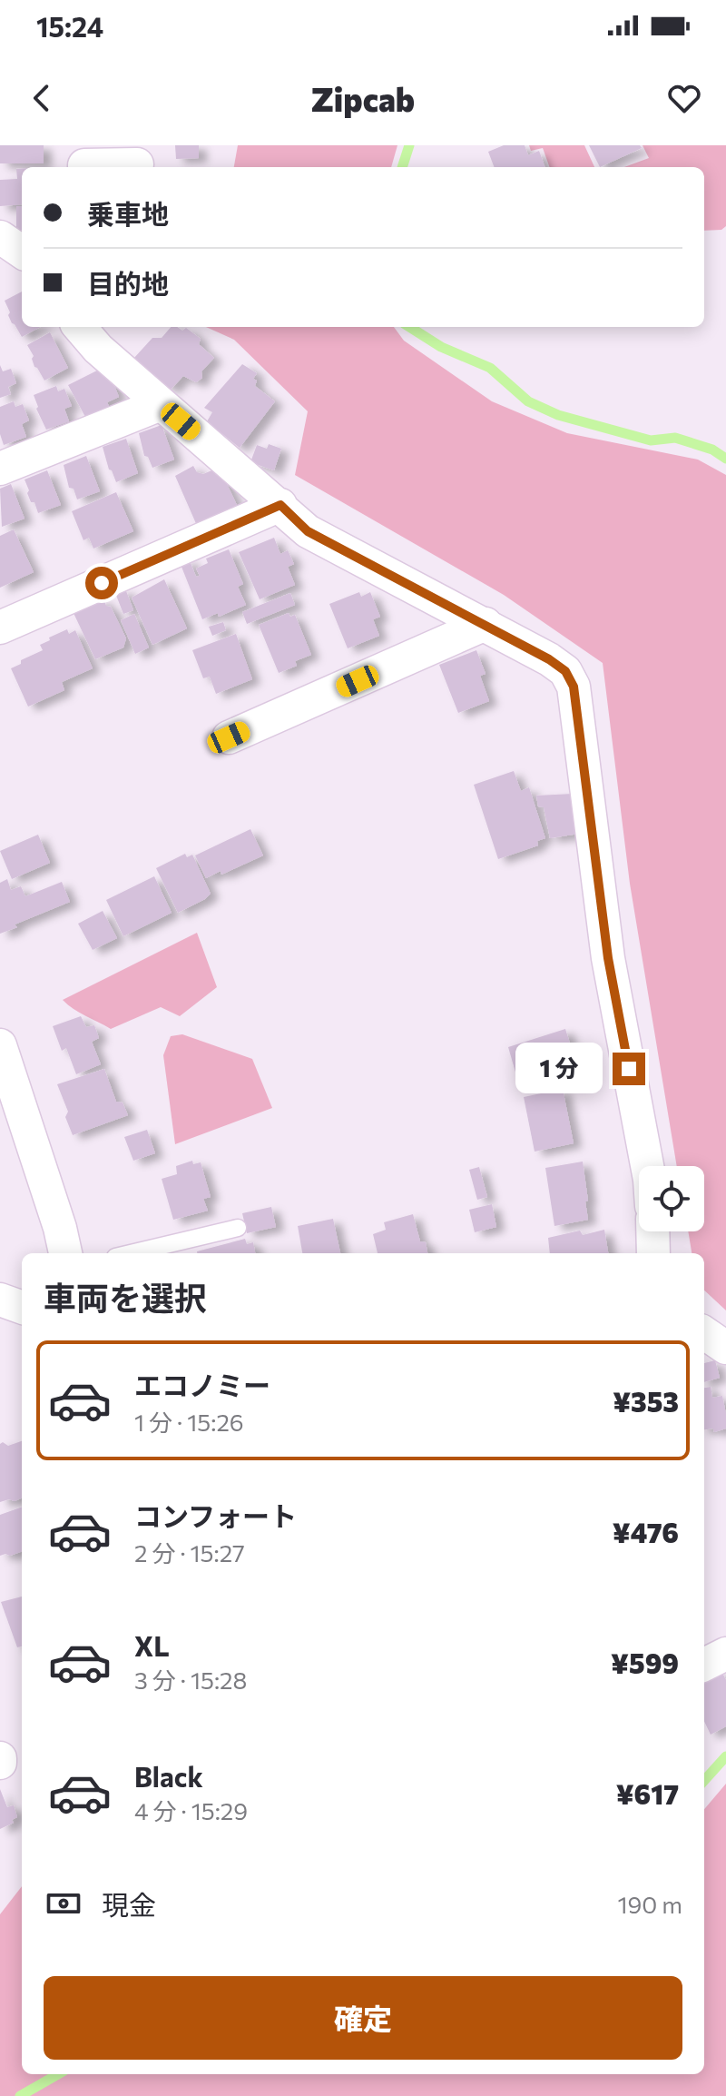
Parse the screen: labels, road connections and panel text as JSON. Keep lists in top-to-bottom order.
{
  "page": {
    "status": "15:24",
    "header": "Zipcab",
    "banner": ["乗車地", "目的地"],
    "bubble": "1 分",
    "heading": "車両を選択",
    "list": [
      {
        "name": "エコノミー",
        "note": "1 分 · 15:26",
        "value": "¥353"
      },
      {
        "name": "コンフォート",
        "note": "2 分 · 15:27",
        "value": "¥476"
      },
      {
        "name": "XL",
        "note": "3 分 · 15:28",
        "value": "¥599"
      },
      {
        "name": "Black",
        "note": "4 分 · 15:29",
        "value": "¥617"
      }
    ],
    "pay": ["現金", "190 m"],
    "buttons": "確定"
  }
}
